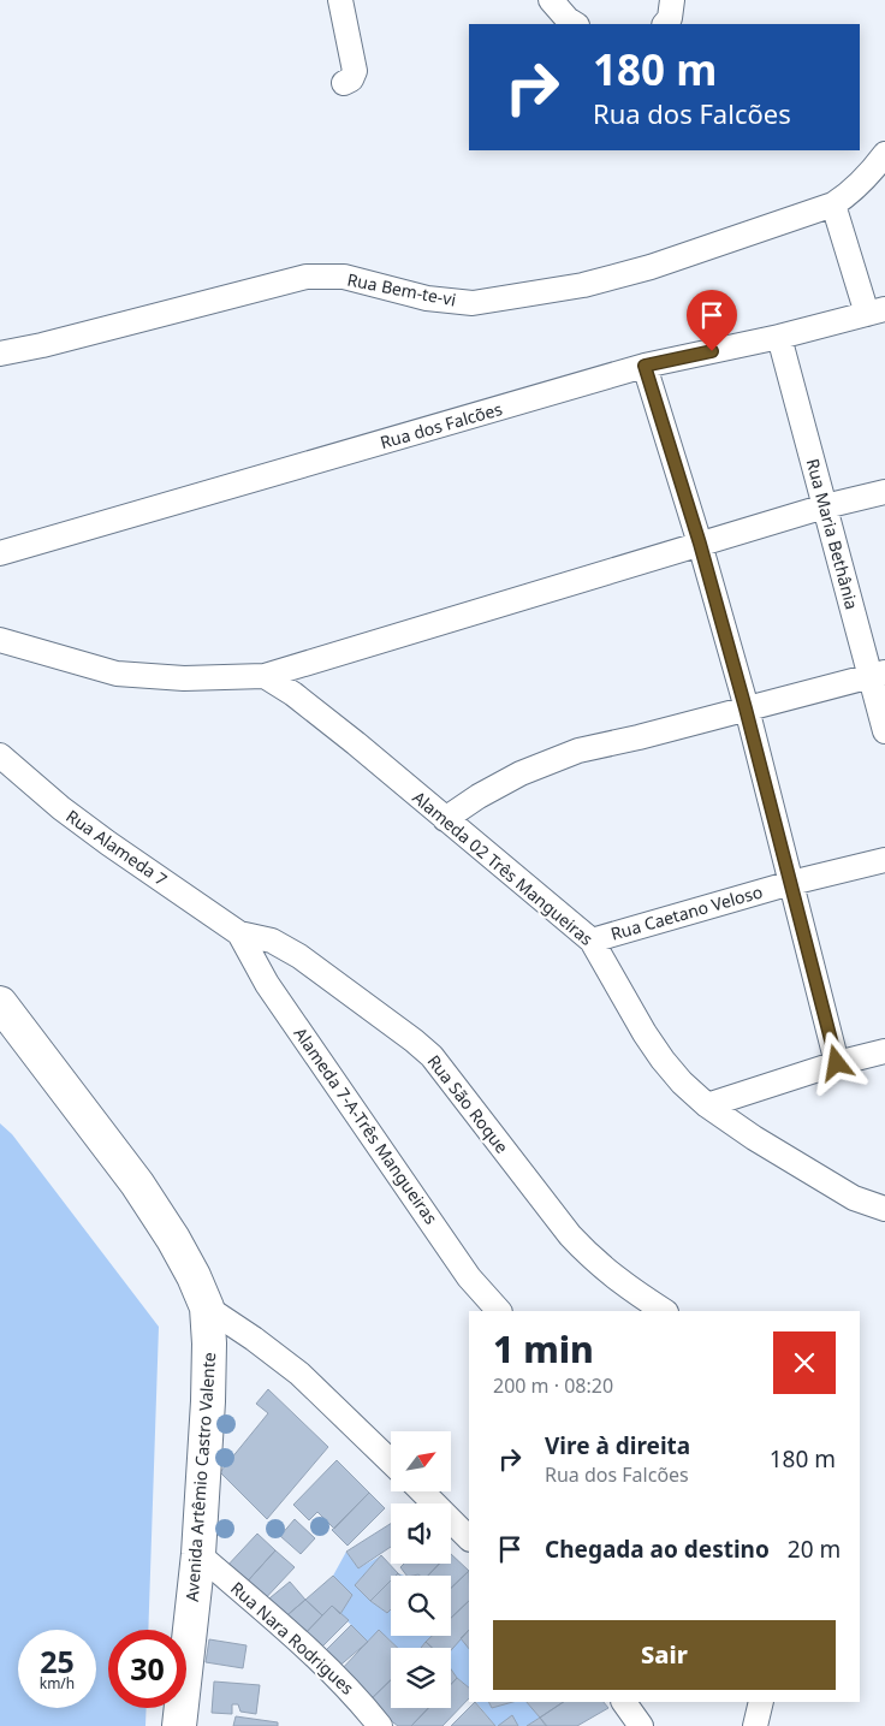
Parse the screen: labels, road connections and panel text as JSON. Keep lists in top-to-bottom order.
{
  "streets": {
    "main road": ["Avenida Artêmio Castro Valente"],
    "street": [
      "Rua Bem-te-vi",
      "Rua dos Falcões",
      "Rua Maria Bethânia",
      "Rua Alameda 7",
      "Alameda 02 Três Mangueiras",
      "Rua Caetano Veloso",
      "Rua São Roque",
      "Alameda 7-A-Três Mangueiras",
      "Rua Nara Rodrigues"
    ]
  },
  "crossings": [
    ["Rua dos Falcões", "Rua Maria Bethânia"],
    ["Rua Alameda 7", "Rua São Roque"],
    ["Rua Alameda 7", "Alameda 7-A-Três Mangueiras"],
    ["Alameda 02 Três Mangueiras", "Rua Caetano Veloso"],
    ["Rua São Roque", "Alameda 7-A-Três Mangueiras"],
    ["Avenida Artêmio Castro Valente", "Rua Nara Rodrigues"]
  ],
  "north": "top right",
  "page": {
    "turn": ["180 m", "Rua dos Falcões"],
    "heading": ["1 min", "200 m · 08:20"],
    "list": [
      {
        "name": "Vire à direita",
        "note": "Rua dos Falcões",
        "value": "180 m"
      },
      {
        "name": "Chegada ao destino",
        "value": "20 m"
      }
    ],
    "buttons": "Sair",
    "speed": "25 km/h",
    "limit": "30"
  }
}
